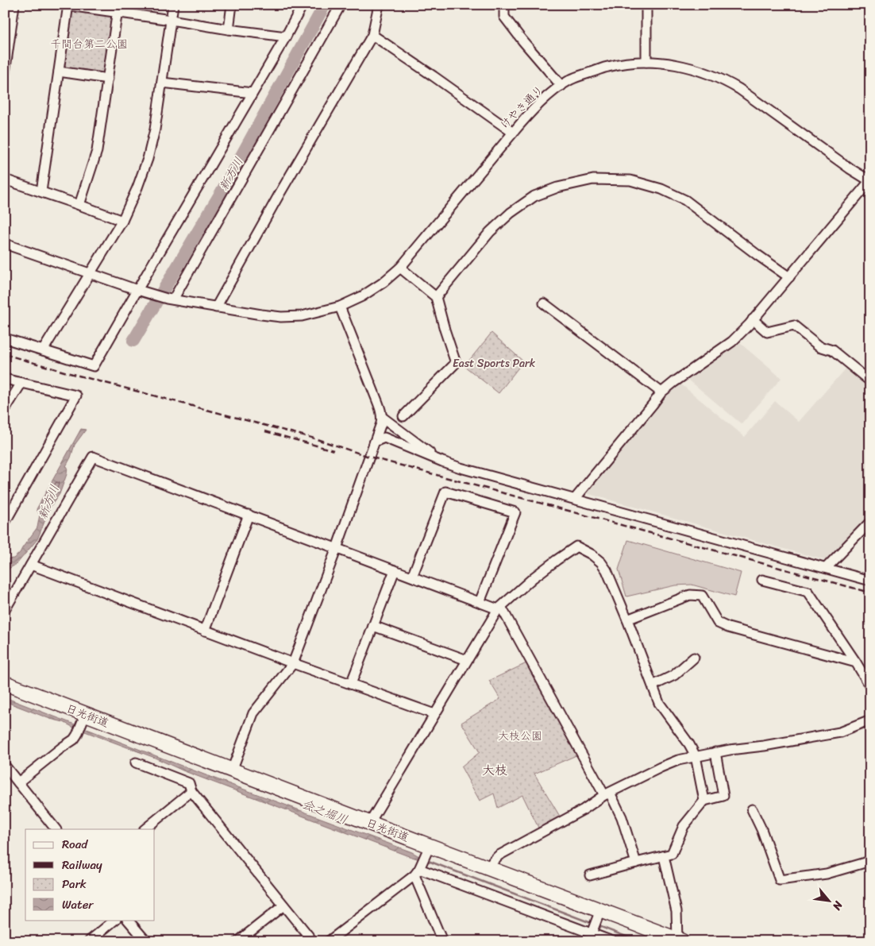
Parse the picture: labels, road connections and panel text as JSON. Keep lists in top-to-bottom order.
{
  "streets": {
    "highway": ["日光街道"],
    "street": ["けやき通り"]
  },
  "districts": ["大枝"],
  "water": ["新方川", "会之堀川"],
  "parks": ["千間台第二公園", "East Sports Park", "大枝公園"],
  "legend": [
    "Road",
    "Railway",
    "Park",
    "Water"
  ],
  "north": "bottom right"
}
